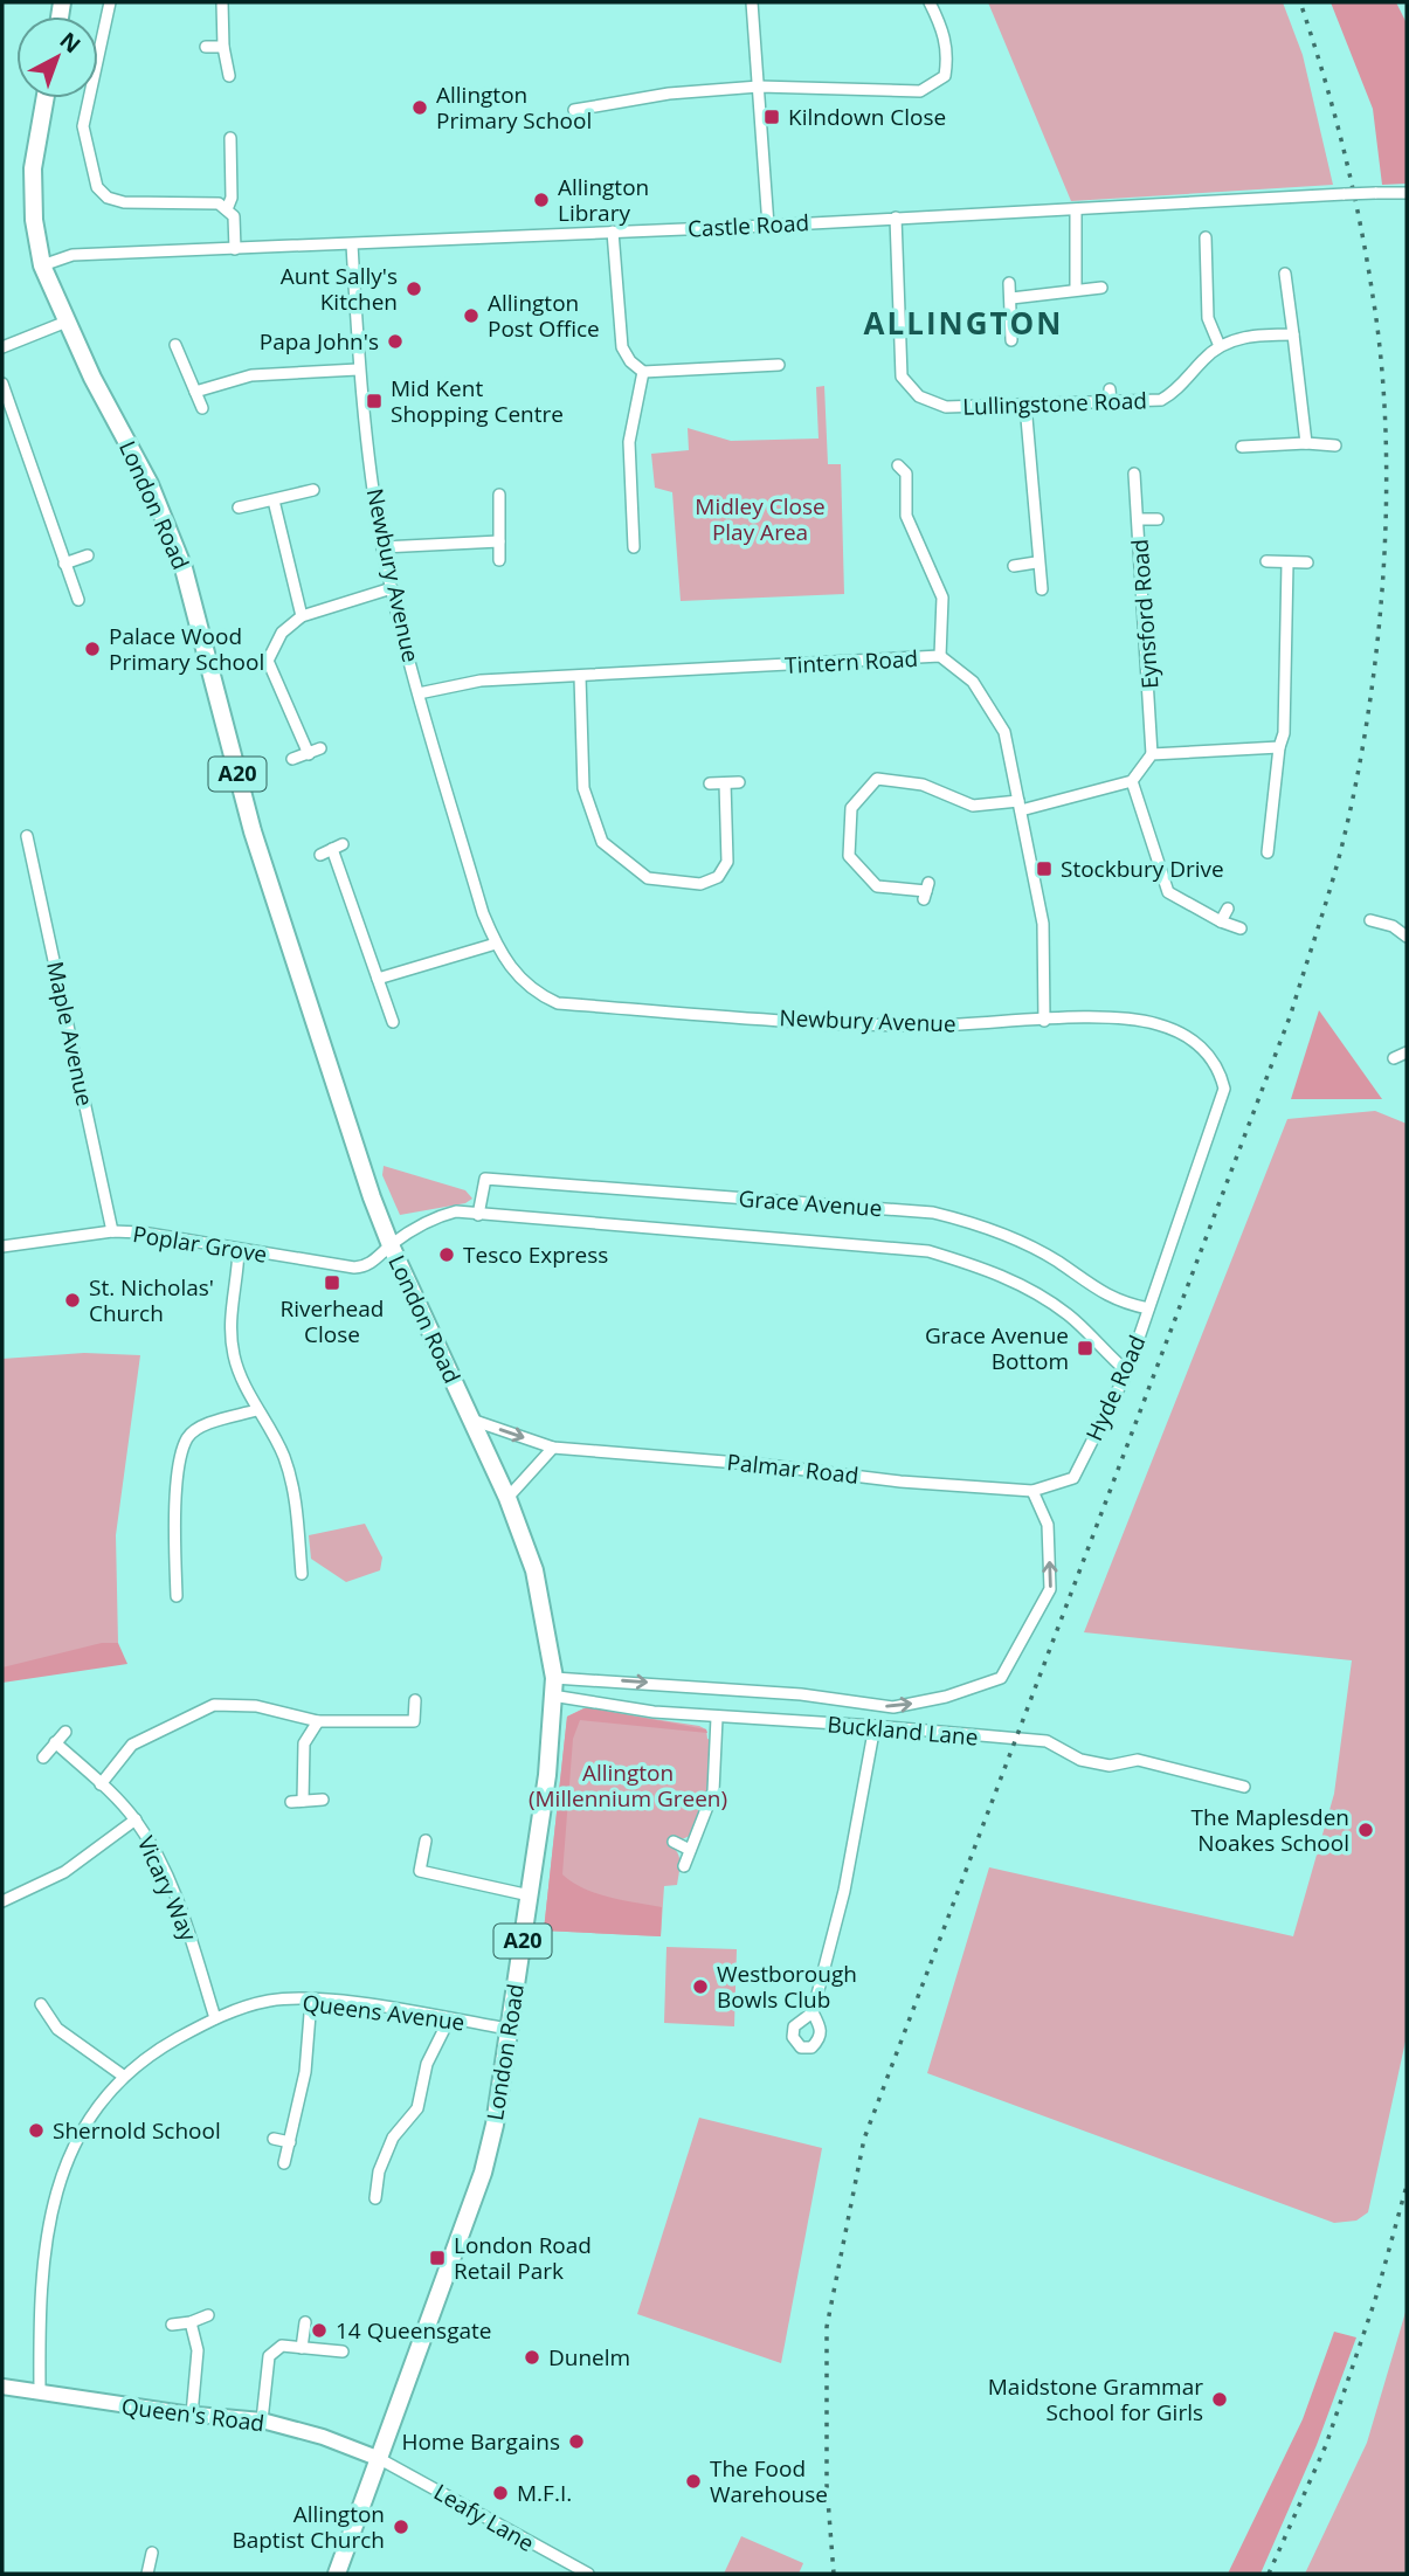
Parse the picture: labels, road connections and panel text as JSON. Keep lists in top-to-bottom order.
{
  "streets": {
    "main road": ["London Road", "A20"],
    "street": [
      "Castle Road",
      "Lullingstone Road",
      "Newbury Avenue",
      "Eynsford Road",
      "Tintern Road",
      "Maple Avenue",
      "Grace Avenue",
      "Poplar Grove",
      "Hyde Road",
      "Palmar Road",
      "Buckland Lane",
      "Vicary Way",
      "Queens Avenue",
      "Queen's Road",
      "Leafy Lane"
    ]
  },
  "crossings": [
    ["Castle Road", "Lullingstone Road"],
    ["Castle Road", "London Road"],
    ["Castle Road", "Newbury Avenue"],
    ["London Road", "Grace Avenue"],
    ["London Road", "Poplar Grove"],
    ["London Road", "Palmar Road"],
    ["London Road", "Buckland Lane"],
    ["London Road", "Queens Avenue"],
    ["London Road", "Queen's Road"],
    ["London Road", "Leafy Lane"],
    ["Newbury Avenue", "Tintern Road"],
    ["Newbury Avenue", "Hyde Road"],
    ["Maple Avenue", "Poplar Grove"],
    ["Grace Avenue", "Poplar Grove"],
    ["Grace Avenue", "Hyde Road"],
    ["Hyde Road", "Palmar Road"],
    ["Hyde Road", "Buckland Lane"],
    ["Palmar Road", "Buckland Lane"],
    ["Vicary Way", "Queens Avenue"],
    ["Queens Avenue", "Queen's Road"],
    ["Queen's Road", "Leafy Lane"]
  ],
  "districts": ["ALLINGTON"],
  "parks": ["Midley Close Play Area", "Allington (Millennium Green)"],
  "places": {
    "other": [
      "Allington Primary School",
      "Allington Library",
      "Aunt Sally's Kitchen",
      "Allington Post Office",
      "Papa John's",
      "Palace Wood Primary School",
      "Tesco Express",
      "St. Nicholas' Church",
      "The Maplesden Noakes School",
      "Westborough Bowls Club",
      "Shernold School",
      "14 Queensgate",
      "Dunelm",
      "Maidstone Grammar School for Girls",
      "Home Bargains",
      "The Food Warehouse",
      "M.F.I.",
      "Allington Baptist Church"
    ],
    "transit": [
      "Kilndown Close",
      "Mid Kent Shopping Centre",
      "Stockbury Drive",
      "Riverhead Close",
      "Grace Avenue Bottom",
      "London Road Retail Park"
    ]
  },
  "north": "top right"
}
